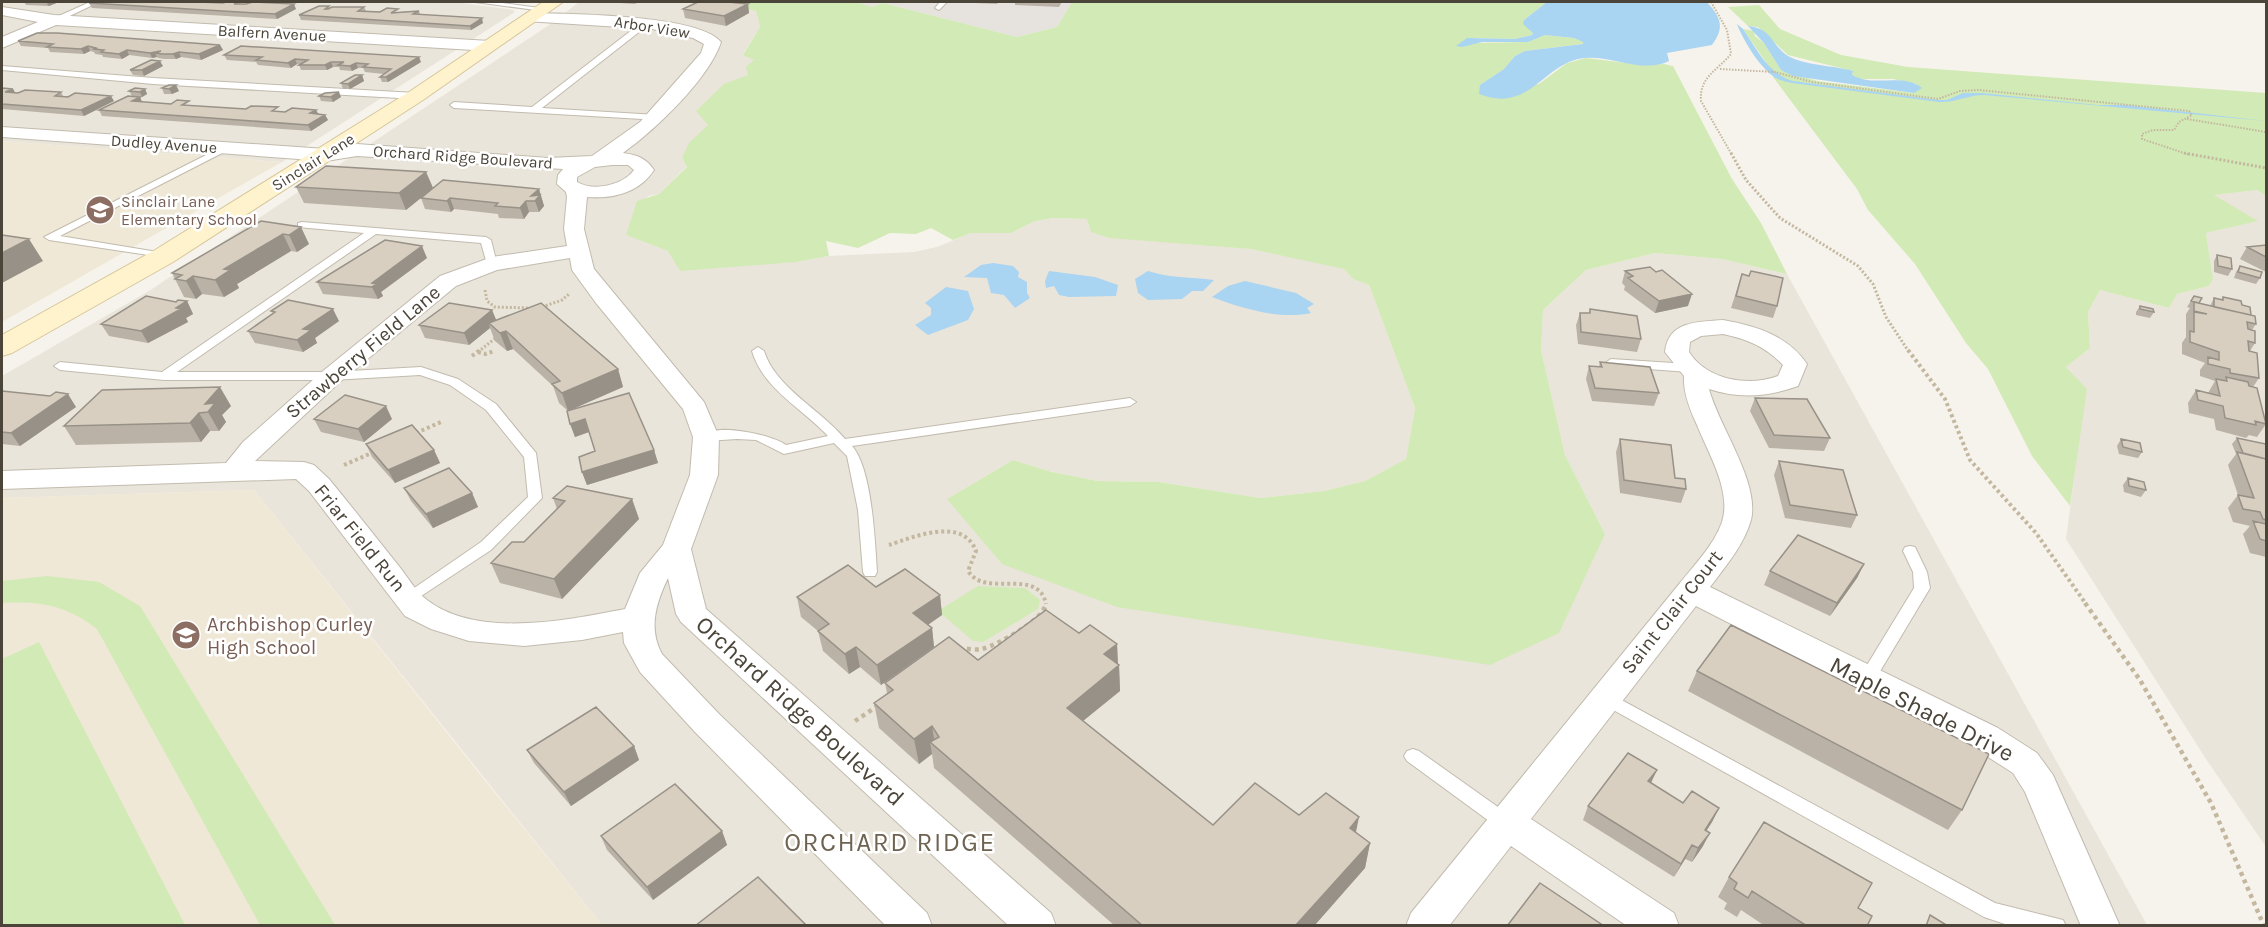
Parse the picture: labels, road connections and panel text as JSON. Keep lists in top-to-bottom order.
{
  "streets": {
    "main road": ["Sinclair Lane"],
    "street": [
      "Arbor View",
      "Balfern Avenue",
      "Dudley Avenue",
      "Orchard Ridge Boulevard",
      "Strawberry Field Lane",
      "Friar Field Run",
      "Saint Clair Court",
      "Maple Shade Drive"
    ]
  },
  "crossings": [
    ["Arbor View", "Orchard Ridge Boulevard"],
    ["Arbor View", "Sinclair Lane"],
    ["Balfern Avenue", "Sinclair Lane"],
    ["Dudley Avenue", "Orchard Ridge Boulevard"],
    ["Dudley Avenue", "Sinclair Lane"],
    ["Orchard Ridge Boulevard", "Sinclair Lane"],
    ["Orchard Ridge Boulevard", "Strawberry Field Lane"],
    ["Orchard Ridge Boulevard", "Friar Field Run"],
    ["Strawberry Field Lane", "Friar Field Run"],
    ["Saint Clair Court", "Maple Shade Drive"]
  ],
  "districts": ["ORCHARD RIDGE"],
  "places": {
    "school or university": ["Sinclair Lane Elementary School", "Archbishop Curley High School"]
  }
}
